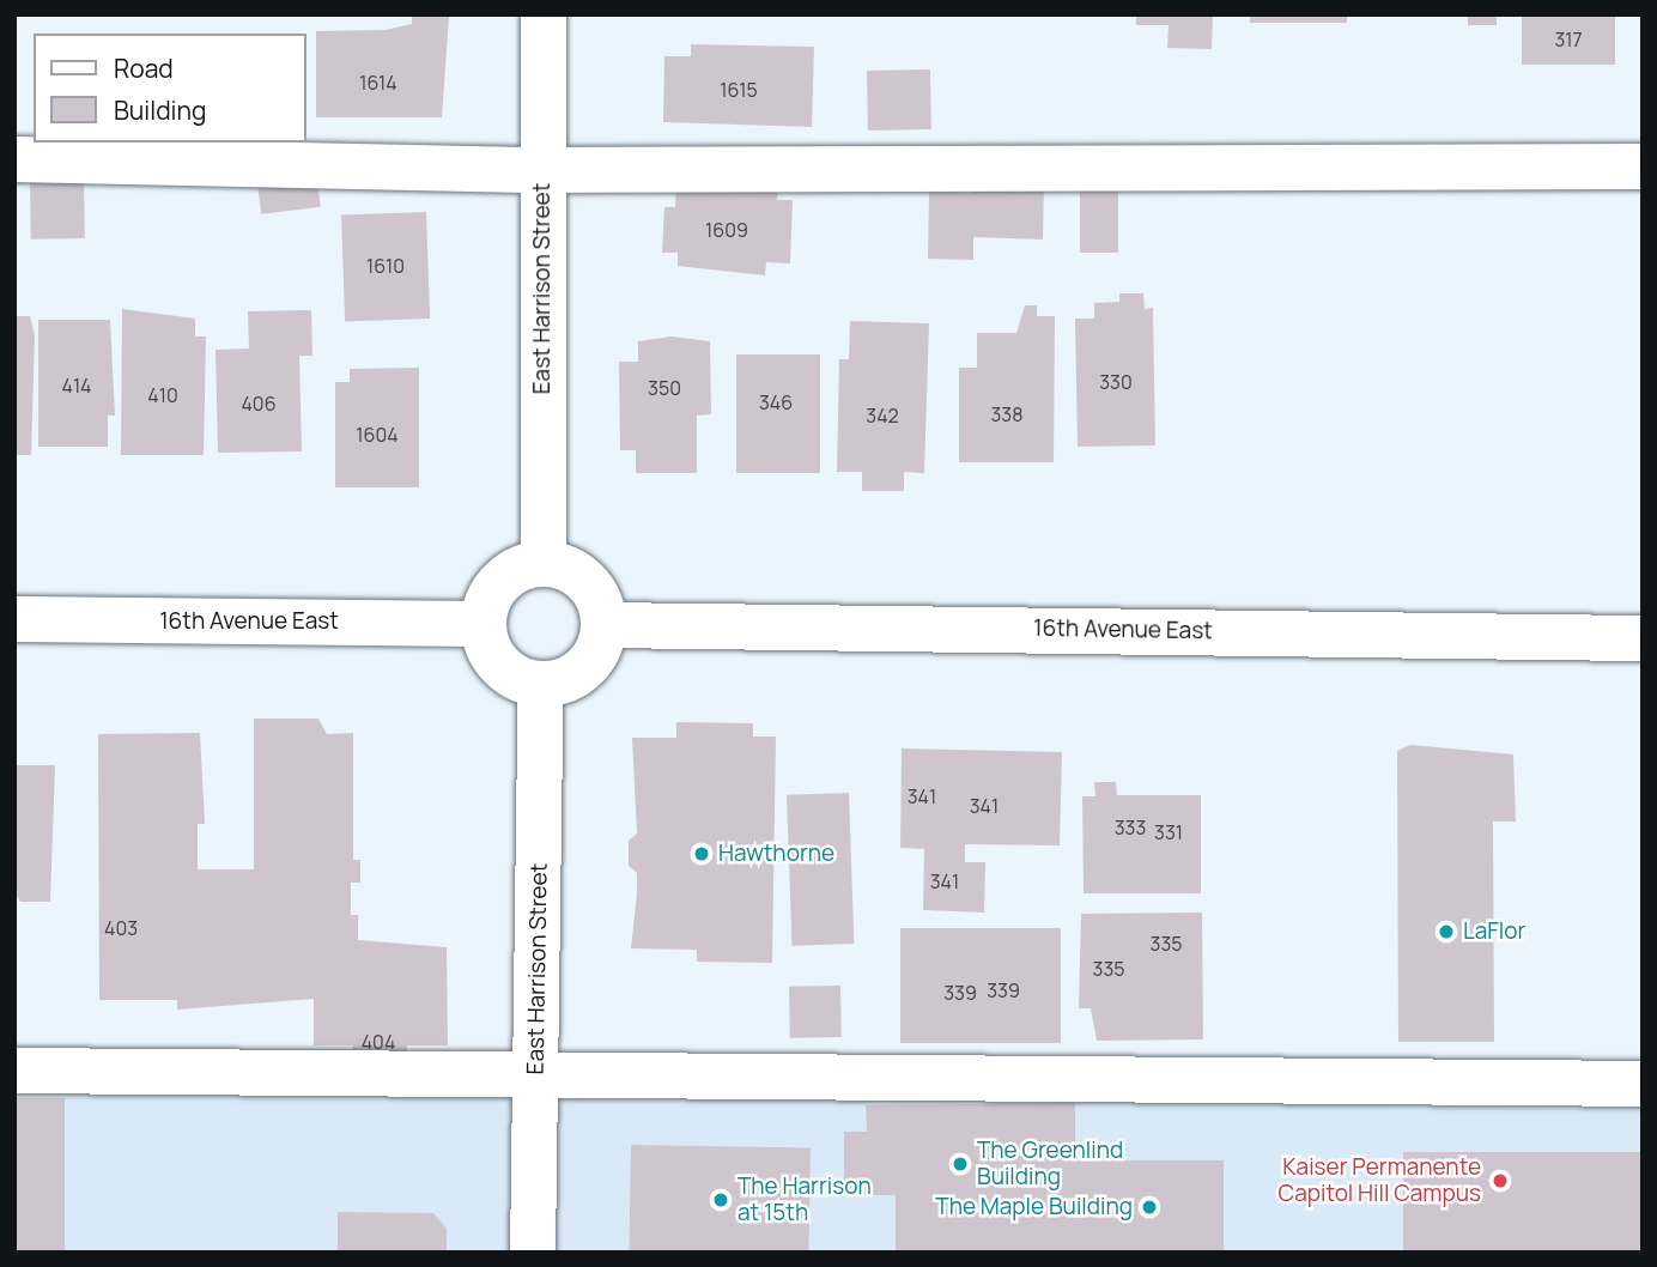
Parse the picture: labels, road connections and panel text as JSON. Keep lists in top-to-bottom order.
{
  "streets": {
    "street": ["East Harrison Street", "16th Avenue East"]
  },
  "crossings": [
    ["East Harrison Street", "16th Avenue East"]
  ],
  "places": [
    "Hawthorne",
    "LaFlor",
    "The Greenlind Building",
    "Kaiser Permanente Capitol Hill Campus",
    "The Harrison at 15th",
    "The Maple Building"
  ],
  "house_numbers": [
    "317",
    "1614",
    "1615",
    "1609",
    "1610",
    "330",
    "414",
    "350",
    "410",
    "346",
    "406",
    "338",
    "342",
    "1604",
    "341",
    "341",
    "333",
    "331",
    "341",
    "403",
    "335",
    "335",
    "339",
    "339",
    "404"
  ],
  "legend": ["Road", "Building"]
}
